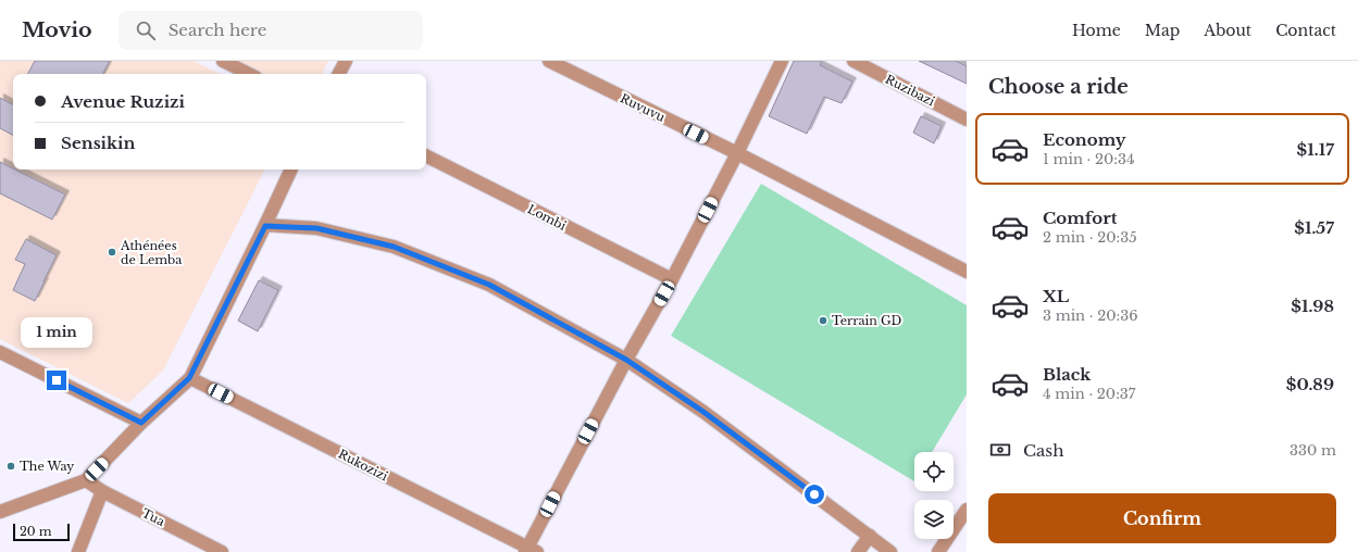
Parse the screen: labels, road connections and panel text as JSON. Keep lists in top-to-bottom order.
{
  "streets": {
    "street": [
      "Ruzibazi",
      "Ruvuvu",
      "Lombi",
      "Rukozizi",
      "Tua"
    ]
  },
  "places": ["Athénées de Lemba", "Terrain GD", "The Way"],
  "scale_bar": "20 m",
  "page": {
    "header": "Movio",
    "search": "Search here",
    "nav": [
      "Home",
      "Map",
      "About",
      "Contact"
    ],
    "heading": "Choose a ride",
    "banner": ["Avenue Ruzizi", "Sensikin"],
    "list": [
      {
        "name": "Economy",
        "note": "1 min · 20:34",
        "value": "$1.17"
      },
      {
        "name": "Comfort",
        "note": "2 min · 20:35",
        "value": "$1.57"
      },
      {
        "name": "XL",
        "note": "3 min · 20:36",
        "value": "$1.98"
      },
      {
        "name": "Black",
        "note": "4 min · 20:37",
        "value": "$0.89"
      }
    ],
    "bubble": "1 min",
    "pay": ["Cash", "330 m"],
    "buttons": "Confirm",
    "scale": "20 m"
  }
}
